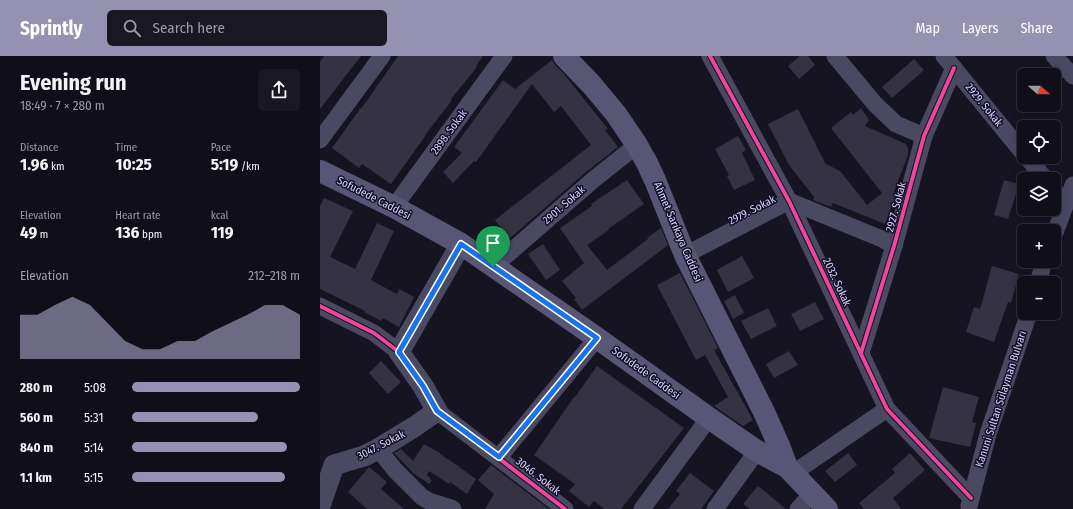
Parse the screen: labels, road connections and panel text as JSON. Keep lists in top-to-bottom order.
{
  "streets": {
    "main road": ["Sofudede Caddesi", "Ahmet Sarıkaya Caddesi"],
    "street": [
      "2929. Sokak",
      "2898. Sokak",
      "2901. Sokak",
      "2927. Sokak",
      "2979. Sokak",
      "2032. Sokak",
      "Kanuni Sultan Sülayman Bulvarı",
      "3047. Sokak",
      "3046. Sokak"
    ]
  },
  "crossings": [
    ["2929. Sokak", "2927. Sokak"],
    ["2898. Sokak", "Sofudede Caddesi"],
    ["Sofudede Caddesi", "2901. Sokak"],
    ["Sofudede Caddesi", "Ahmet Sarıkaya Caddesi"],
    ["2901. Sokak", "Ahmet Sarıkaya Caddesi"],
    ["2927. Sokak", "2979. Sokak"],
    ["2927. Sokak", "2032. Sokak"],
    ["2979. Sokak", "Ahmet Sarıkaya Caddesi"],
    ["2979. Sokak", "2032. Sokak"],
    ["2032. Sokak", "Kanuni Sultan Sülayman Bulvarı"],
    ["3047. Sokak", "3046. Sokak"]
  ],
  "north": "right",
  "page": {
    "header": "Sprintly",
    "search": "Search here",
    "nav": ["Map", "Layers", "Share"],
    "heading": ["Evening run", "18:49 · 7 × 280 m"],
    "map_buttons": ["+", "−"],
    "stats": [
      ["Distance", "1.96 km"],
      ["Time", "10:25"],
      ["Pace", "5:19 /km"],
      ["Elevation", "49 m"],
      ["Heart rate", "136 bpm"],
      ["kcal", "119"]
    ],
    "chart": ["Elevation", "212–218 m"],
    "list": [
      {
        "name": "280 m",
        "note": "5:08"
      },
      {
        "name": "560 m",
        "note": "5:31"
      },
      {
        "name": "840 m",
        "note": "5:14"
      },
      {
        "name": "1.1 km",
        "note": "5:15"
      }
    ]
  }
}
